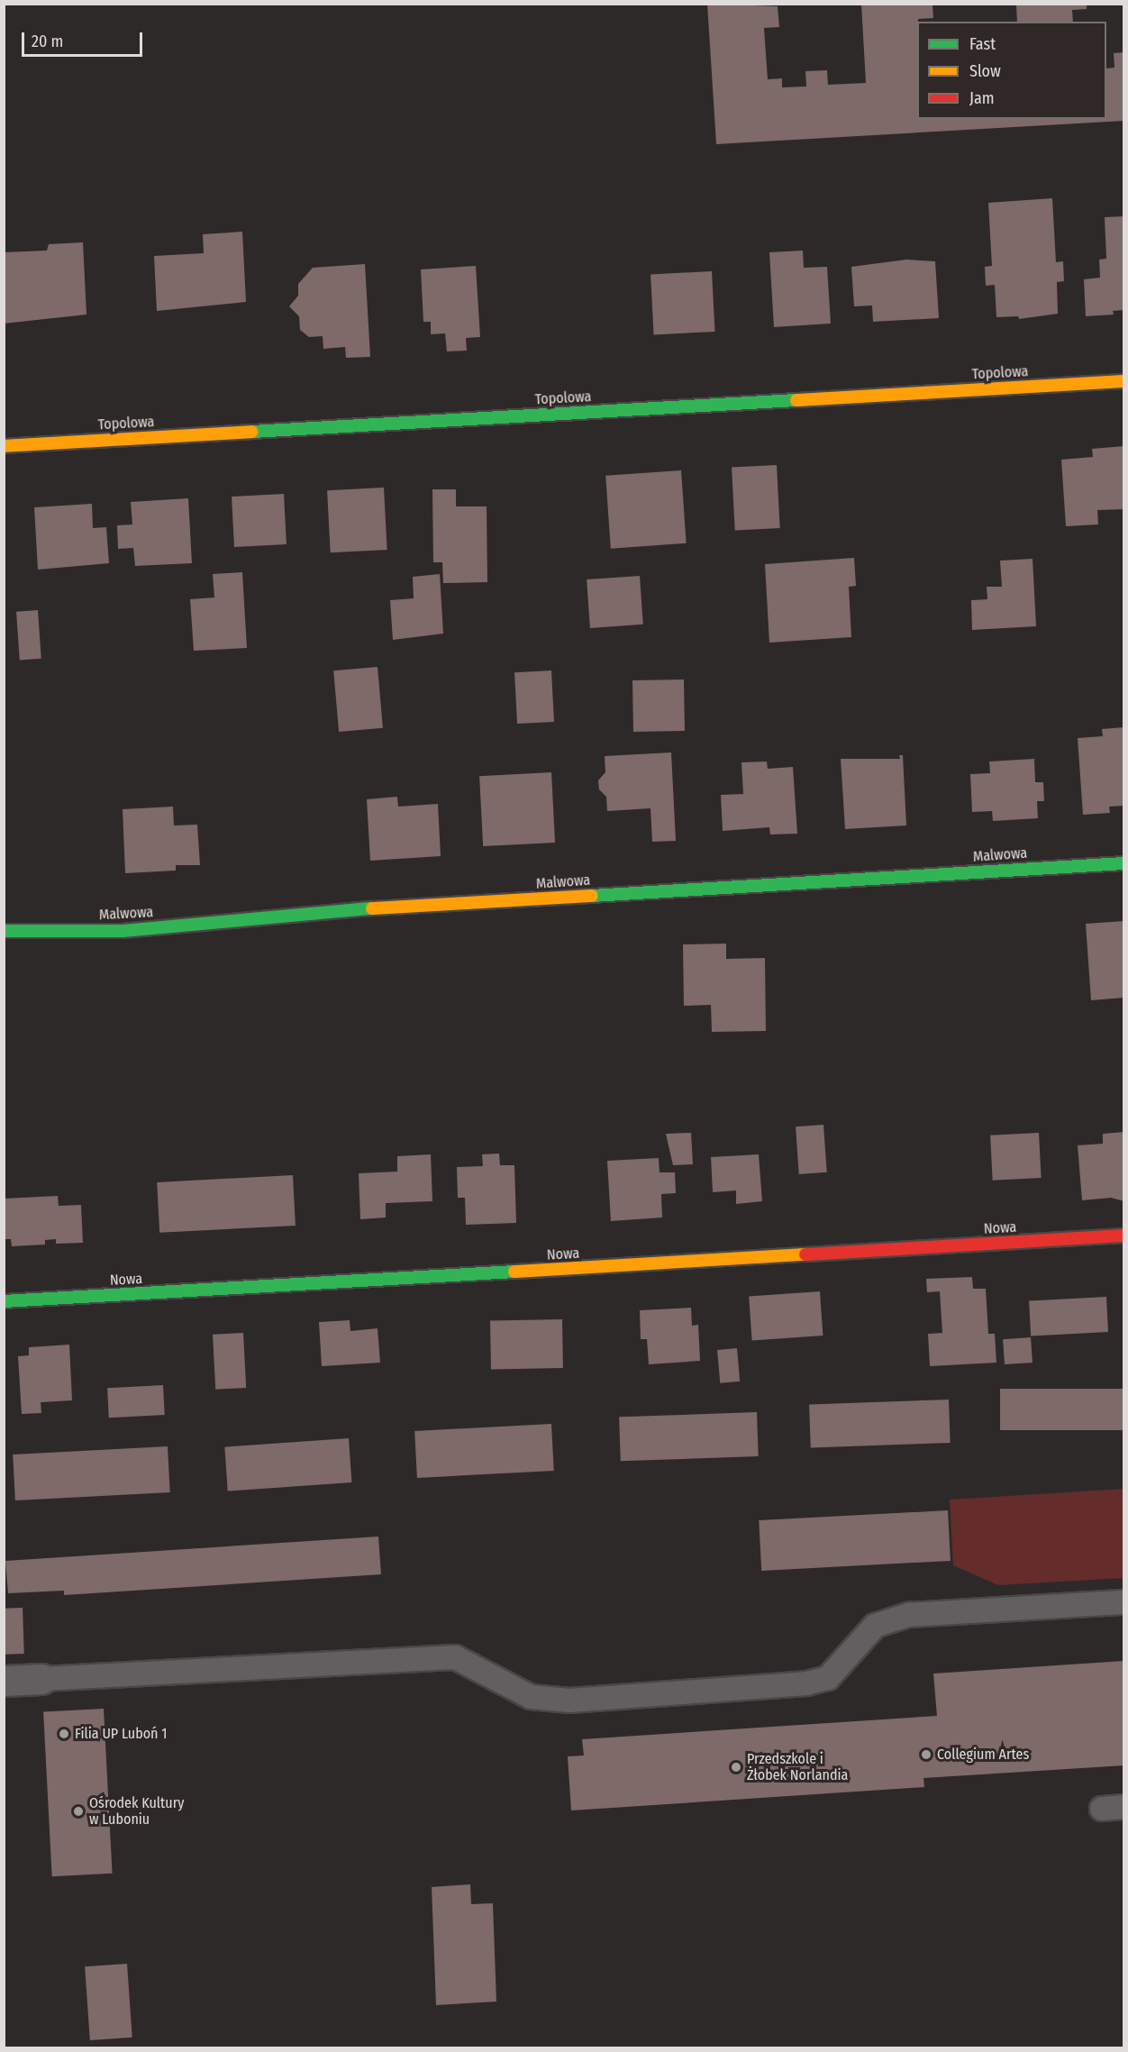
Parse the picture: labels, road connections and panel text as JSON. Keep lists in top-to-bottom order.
{
  "streets": {
    "street": ["Topolowa", "Malwowa", "Nowa"]
  },
  "places": [
    "Filia UP Luboń 1",
    "Collegium Artes",
    "Przedszkole i Żłobek Norlandia",
    "Ośrodek Kultury w Luboniu"
  ],
  "legend": ["Fast", "Slow", "Jam"],
  "scale_bar": "20 m"
}
